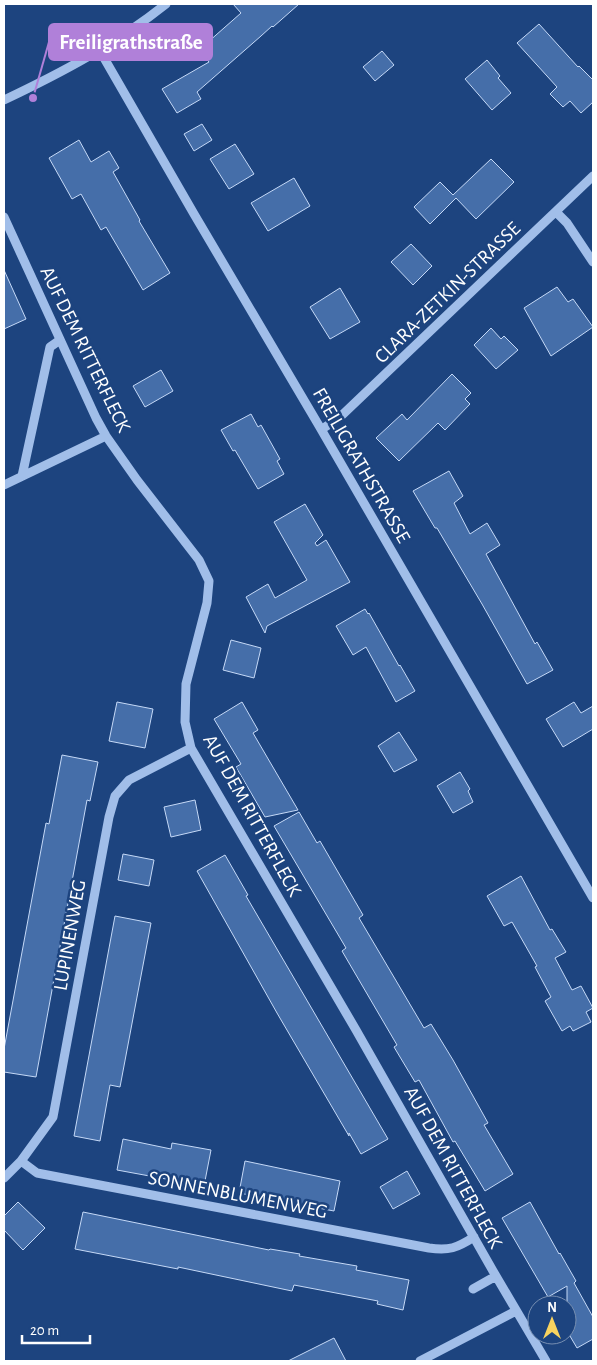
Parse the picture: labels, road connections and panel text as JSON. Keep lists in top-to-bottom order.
{
  "streets": {
    "street": [
      "CLARA-ZETKIN-STRASSE",
      "AUF DEM RITTERFLECK",
      "FREILIGRATHSTRASSE",
      "LUPINENWEG",
      "SONNENBLUMENWEG"
    ]
  },
  "crossings": [
    ["CLARA-ZETKIN-STRASSE", "FREILIGRATHSTRASSE"],
    ["AUF DEM RITTERFLECK", "LUPINENWEG"],
    ["AUF DEM RITTERFLECK", "SONNENBLUMENWEG"],
    ["LUPINENWEG", "SONNENBLUMENWEG"]
  ],
  "places": ["Freiligrathstraße"],
  "scale_bar": "20 m",
  "north": "top"
}
